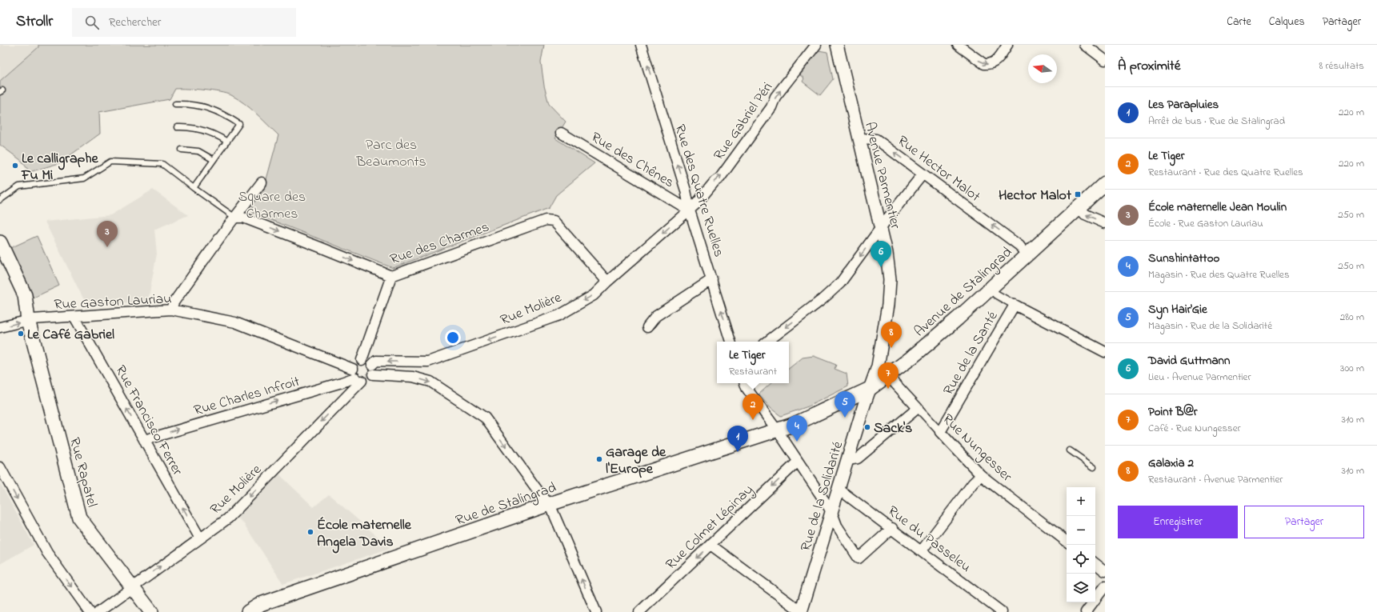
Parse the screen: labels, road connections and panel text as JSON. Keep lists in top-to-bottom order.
{
  "streets": {
    "main road": ["Avenue de Stalingrad", "Rue Rapatel", "Rue de Stalingrad"],
    "street": [
      "Rue Gabriel Péri",
      "Rue des Chênes",
      "Rue Hector Malot",
      "Avenue Parmentier",
      "Rue des Quatre Ruelles",
      "Rue des Charmes",
      "Rue Gaston Lauriau",
      "Rue Molière",
      "Rue de la Santé",
      "Rue Charles Infroit",
      "Rue Francisco Ferrer",
      "Rue Nungesser",
      "Rue de la Solidarité",
      "Rue Colmet Lépinay",
      "Rue du Passeleu"
    ]
  },
  "crossings": [
    ["Rue Gabriel Péri", "Rue des Chênes"],
    ["Rue Gabriel Péri", "Rue des Quatre Ruelles"],
    ["Rue Gabriel Péri", "Rue Molière"],
    ["Rue des Chênes", "Rue des Quatre Ruelles"],
    ["Rue des Chênes", "Rue Molière"],
    ["Rue Hector Malot", "Avenue Parmentier"],
    ["Rue Hector Malot", "Avenue de Stalingrad"],
    ["Avenue Parmentier", "Avenue de Stalingrad"],
    ["Avenue Parmentier", "Rue de la Solidarité"],
    ["Rue des Quatre Ruelles", "Rue Molière"],
    ["Rue des Charmes", "Rue Molière"],
    ["Avenue de Stalingrad", "Rue Nungesser"],
    ["Avenue de Stalingrad", "Rue de la Solidarité"],
    ["Avenue de Stalingrad", "Rue de Stalingrad"],
    ["Rue Gaston Lauriau", "Rue Molière"],
    ["Rue Gaston Lauriau", "Rue Charles Infroit"],
    ["Rue Gaston Lauriau", "Rue Francisco Ferrer"],
    ["Rue Gaston Lauriau", "Rue Rapatel"],
    ["Rue Molière", "Rue Charles Infroit"],
    ["Rue Molière", "Rue Francisco Ferrer"],
    ["Rue Molière", "Rue Rapatel"],
    ["Rue de la Santé", "Rue Nungesser"],
    ["Rue Charles Infroit", "Rue Francisco Ferrer"],
    ["Rue de la Solidarité", "Rue du Passeleu"]
  ],
  "one_way": [
    "Rue Gabriel Péri",
    "Rue Hector Malot",
    "Rue des Quatre Ruelles",
    "Rue Charles Infroit",
    "Rue Francisco Ferrer",
    "Rue Colmet Lépinay"
  ],
  "parks": ["Parc des Beaumonts", "Square des Charmes"],
  "places": {
    "other": [
      "Le calligraphe Fu Mi",
      "Le Café Gabriel",
      "Sack's",
      "Garage de l'Europe",
      "École maternelle Angela Davis"
    ],
    "transit": ["Hector Malot"]
  },
  "north": "left",
  "page": {
    "header": "Strollr",
    "search": "Rechercher",
    "nav": ["Carte", "Calques", "Partager"],
    "heading": ["À proximité", "8 résultats"],
    "list": [
      {
        "mark": "1",
        "name": "Les Parapluies",
        "note": "Arrêt de bus · Rue de Stalingrad",
        "value": "220 m"
      },
      {
        "mark": "2",
        "name": "Le Tiger",
        "note": "Restaurant · Rue des Quatre Ruelles",
        "value": "220 m"
      },
      {
        "mark": "3",
        "name": "École maternelle Jean Moulin",
        "note": "École · Rue Gaston Lauriau",
        "value": "250 m"
      },
      {
        "mark": "4",
        "name": "Sunshintattoo",
        "note": "Magasin · Rue des Quatre Ruelles",
        "value": "250 m"
      },
      {
        "mark": "5",
        "name": "Syn Hair'Gie",
        "note": "Magasin · Rue de la Solidarité",
        "value": "280 m"
      },
      {
        "mark": "6",
        "name": "David Guttmann",
        "note": "Lieu · Avenue Parmentier",
        "value": "300 m"
      },
      {
        "mark": "7",
        "name": "Point B@r",
        "note": "Café · Rue Nungesser",
        "value": "310 m"
      },
      {
        "mark": "8",
        "name": "Galaxia 2",
        "note": "Restaurant · Avenue Parmentier",
        "value": "310 m"
      }
    ],
    "pins": [
      "3",
      "6",
      "8",
      "7",
      "5",
      "2",
      "4",
      "1"
    ],
    "popup": ["Le Tiger", "Restaurant"],
    "map_buttons": ["+", "−"],
    "buttons": ["Enregistrer", "Partager"]
  }
}
